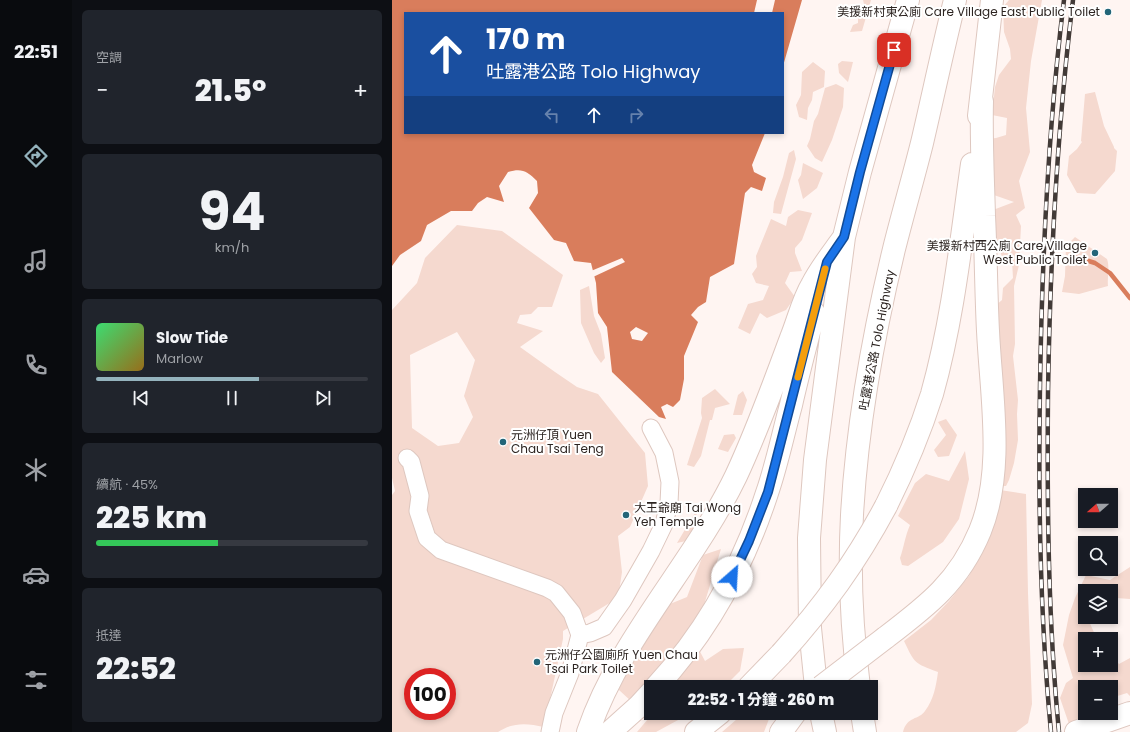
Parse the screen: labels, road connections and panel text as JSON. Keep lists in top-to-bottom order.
{
  "streets": {
    "main road": ["吐露港公路 Tolo Highway"]
  },
  "places": [
    "美援新村東公廁 Care Village East Public Toilet",
    "美援新村西公廁 Care Village West Public Toilet",
    "元洲仔頂 Yuen Chau Tsai Teng",
    "大王爺廟 Tai Wong Yeh Temple",
    "元洲仔公園廁所 Yuen Chau Tsai Park Toilet"
  ],
  "north": "left",
  "page": {
    "tabs": "22:51",
    "tile": [
      "空調",
      ["94", "km/h"],
      ["續航 · 45%", "225 km"],
      ["抵達", "22:52"]
    ],
    "turn": ["170 m", "吐露港公路 Tolo Highway"],
    "heat": ["−", "21.5°", "+"],
    "song": ["Slow Tide", "Marlow"],
    "map_buttons": ["+", "−"],
    "limit": "100",
    "trip": "22:52 · 1 分鐘 · 260 m"
  }
}
